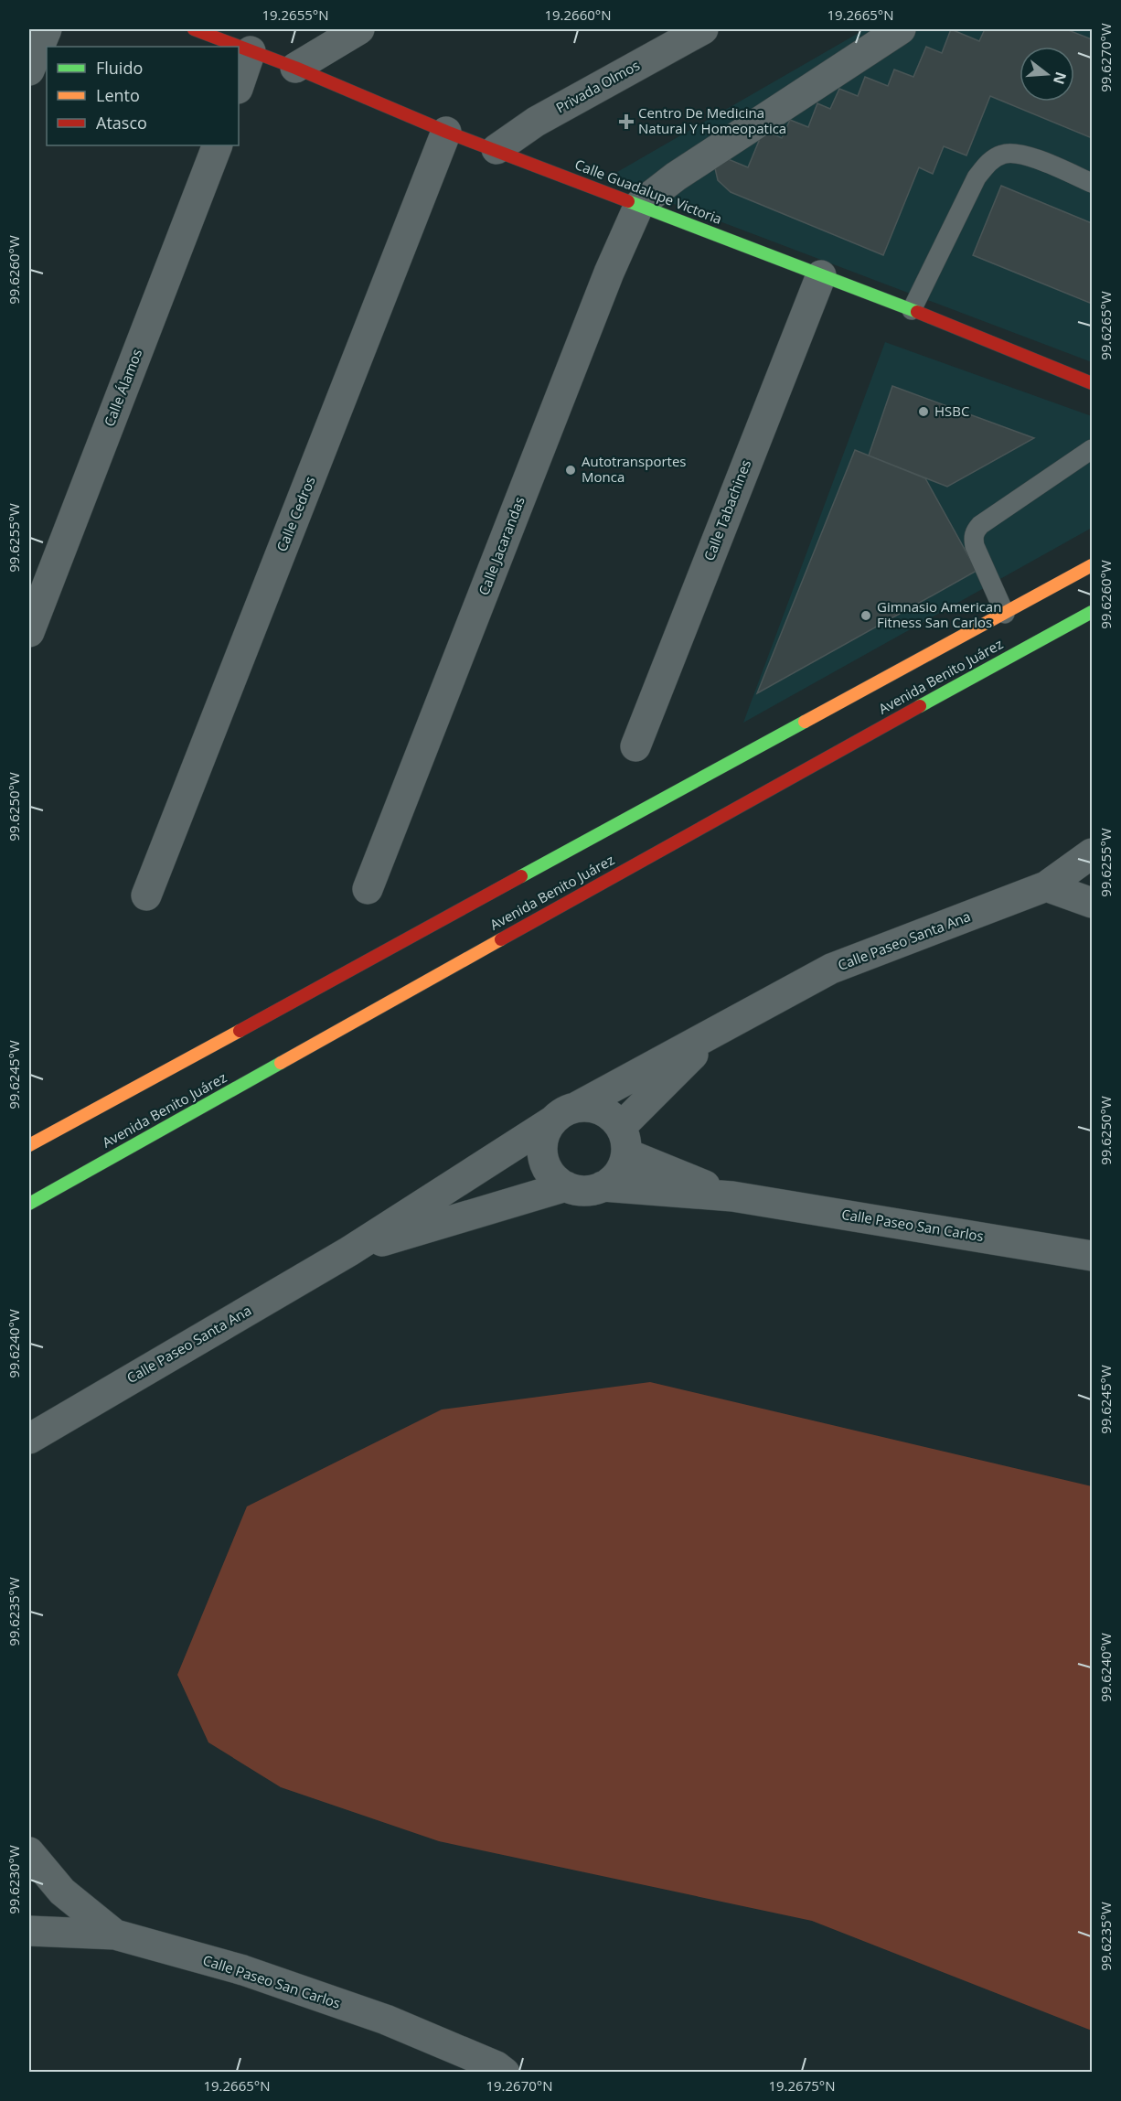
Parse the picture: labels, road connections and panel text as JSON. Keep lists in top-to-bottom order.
{
  "streets": {
    "main road": ["Calle Guadalupe Victoria", "Avenida Benito Juárez"],
    "street": [
      "Privada Olmos",
      "Calle Álamos",
      "Calle Tabachines",
      "Calle Cedros",
      "Calle Jacarandas",
      "Calle Paseo Santa Ana",
      "Calle Paseo San Carlos"
    ]
  },
  "crossings": [
    ["Privada Olmos", "Calle Guadalupe Victoria"],
    ["Calle Guadalupe Victoria", "Calle Tabachines"],
    ["Calle Guadalupe Victoria", "Calle Cedros"],
    ["Calle Guadalupe Victoria", "Calle Jacarandas"],
    ["Calle Paseo Santa Ana", "Calle Paseo San Carlos"]
  ],
  "places": {
    "health": ["Centro De Medicina Natural Y Homeopatica"],
    "other": ["HSBC", "Autotransportes Monca", "Gimnasio American Fitness San Carlos"]
  },
  "legend": ["Fluido", "Lento", "Atasco"],
  "north": "right",
  "coordinates": [
    "19.2655°N",
    "19.2660°N",
    "19.2665°N",
    "99.6270°W",
    "99.6260°W",
    "99.6265°W",
    "99.6255°W",
    "99.6250°W",
    "99.6245°W",
    "99.6240°W",
    "99.6235°W",
    "99.6230°W",
    "19.2670°N",
    "19.2675°N"
  ]
}
